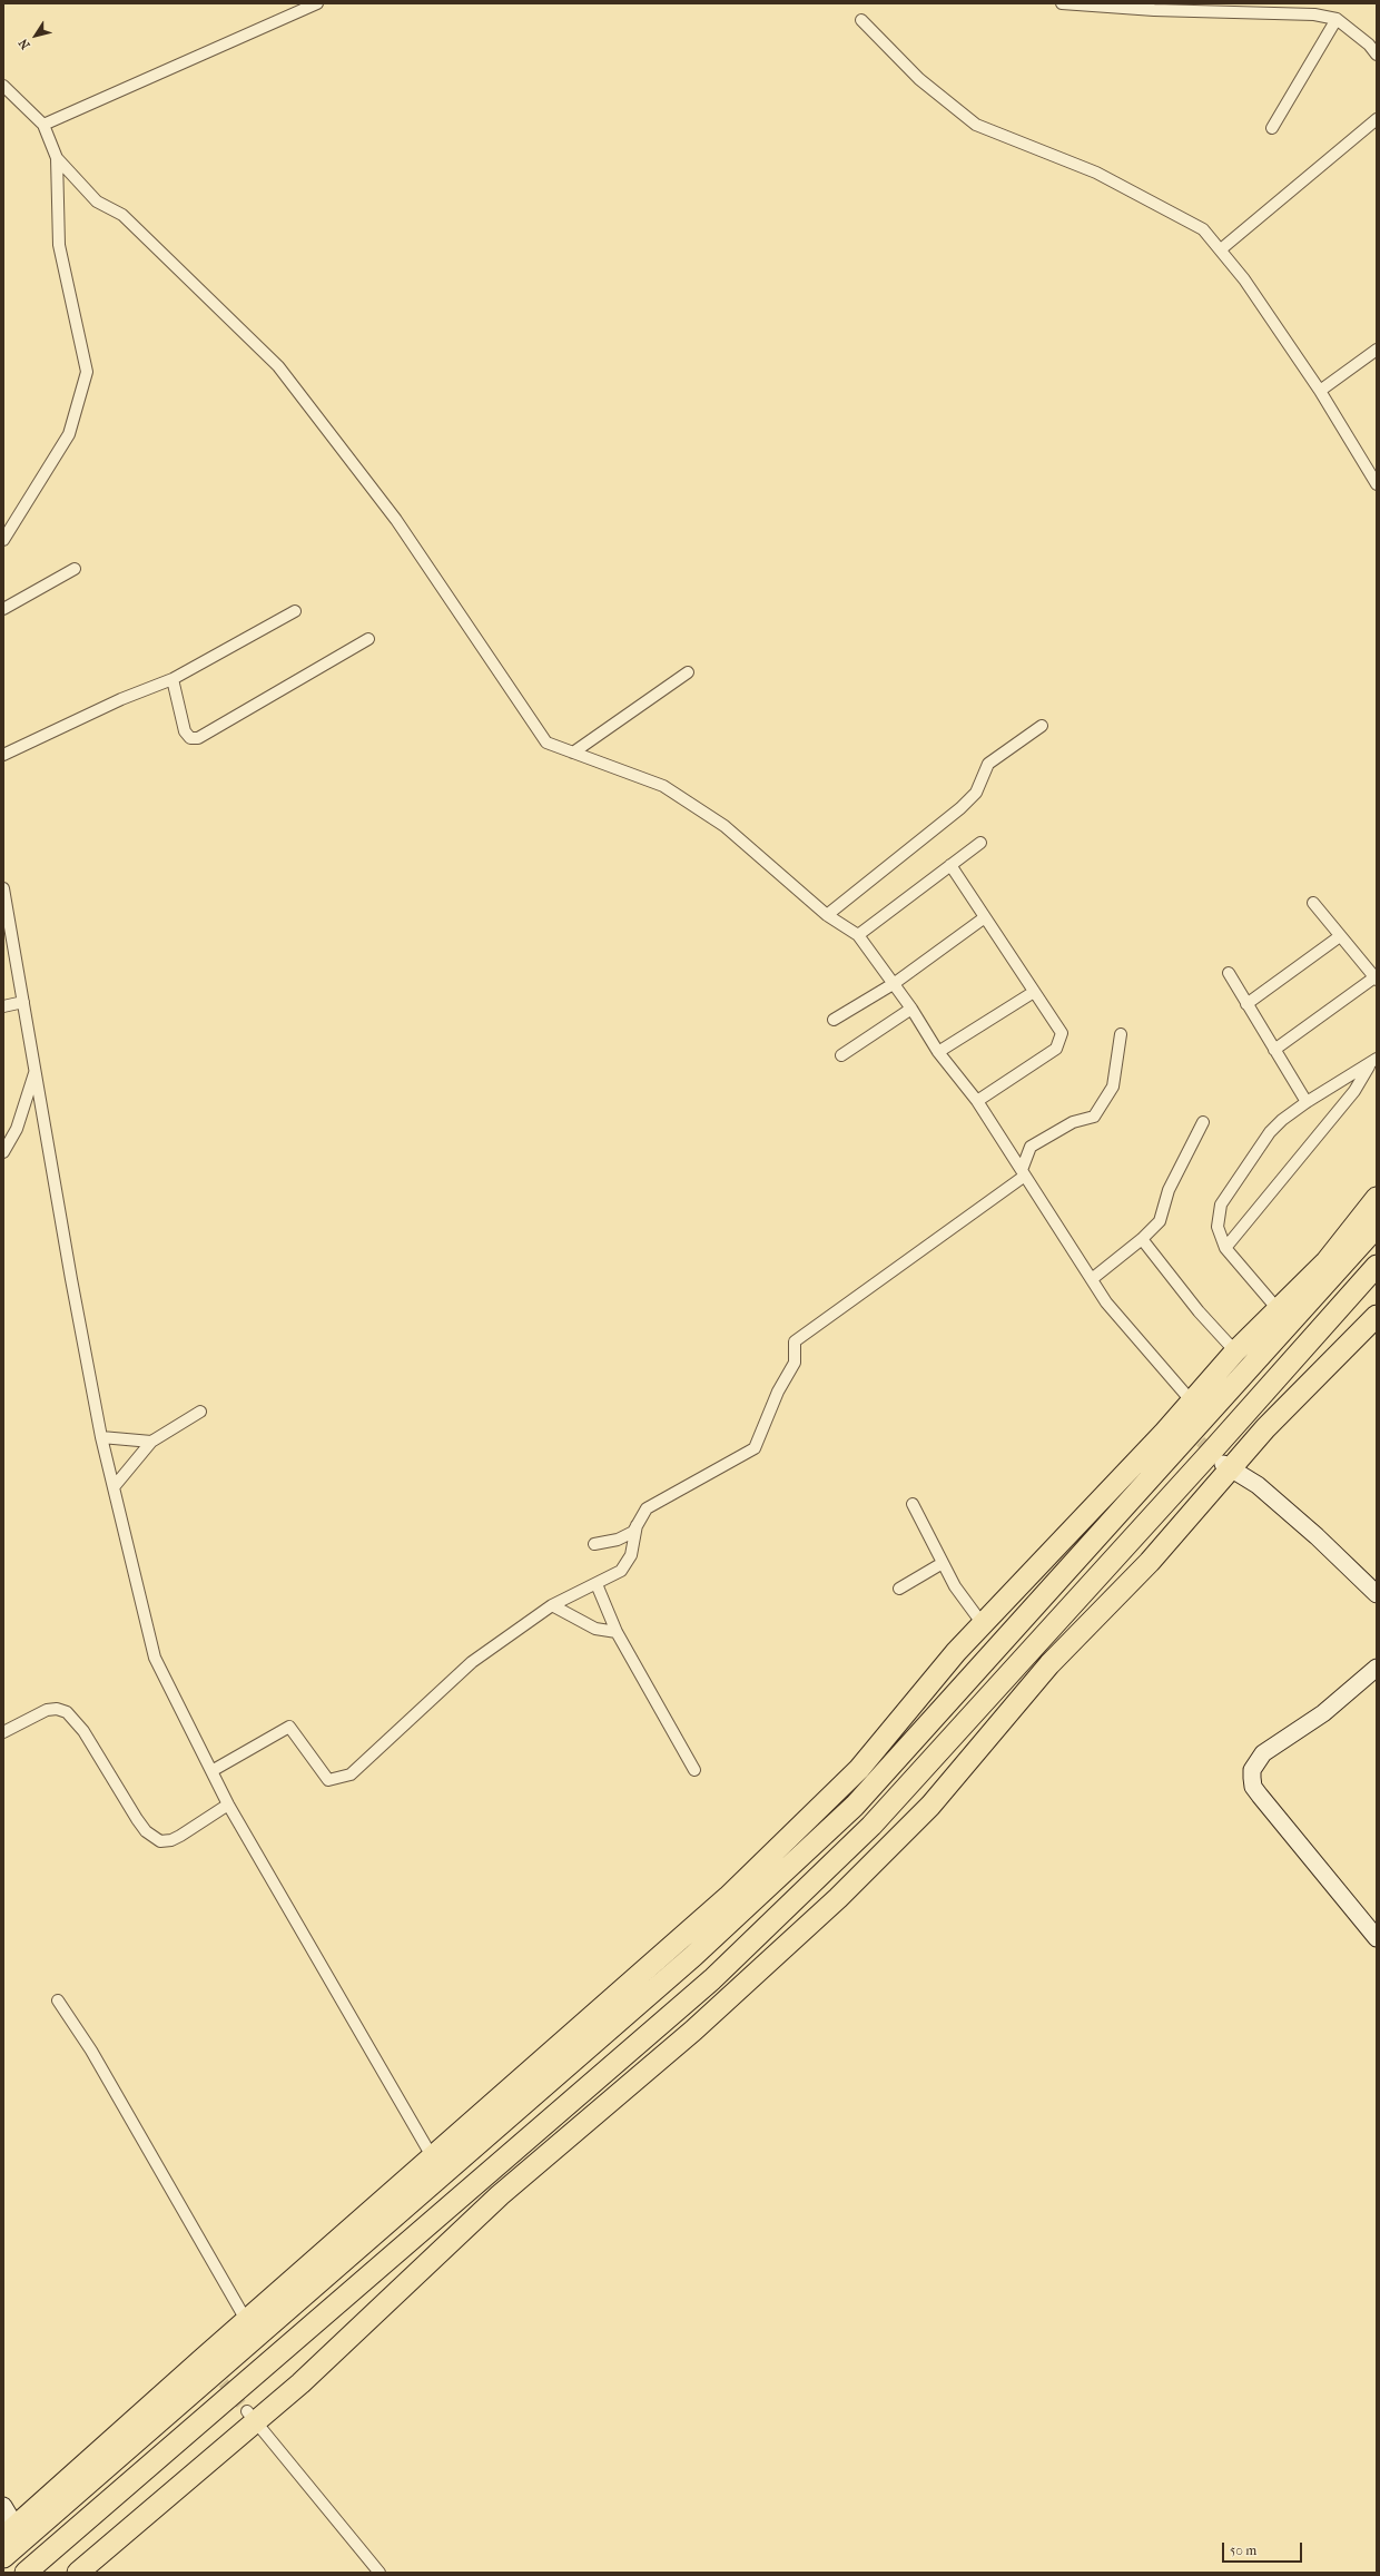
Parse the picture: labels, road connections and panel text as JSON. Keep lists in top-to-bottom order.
{
  "scale_bar": "50 m",
  "north": "bottom left"
}
